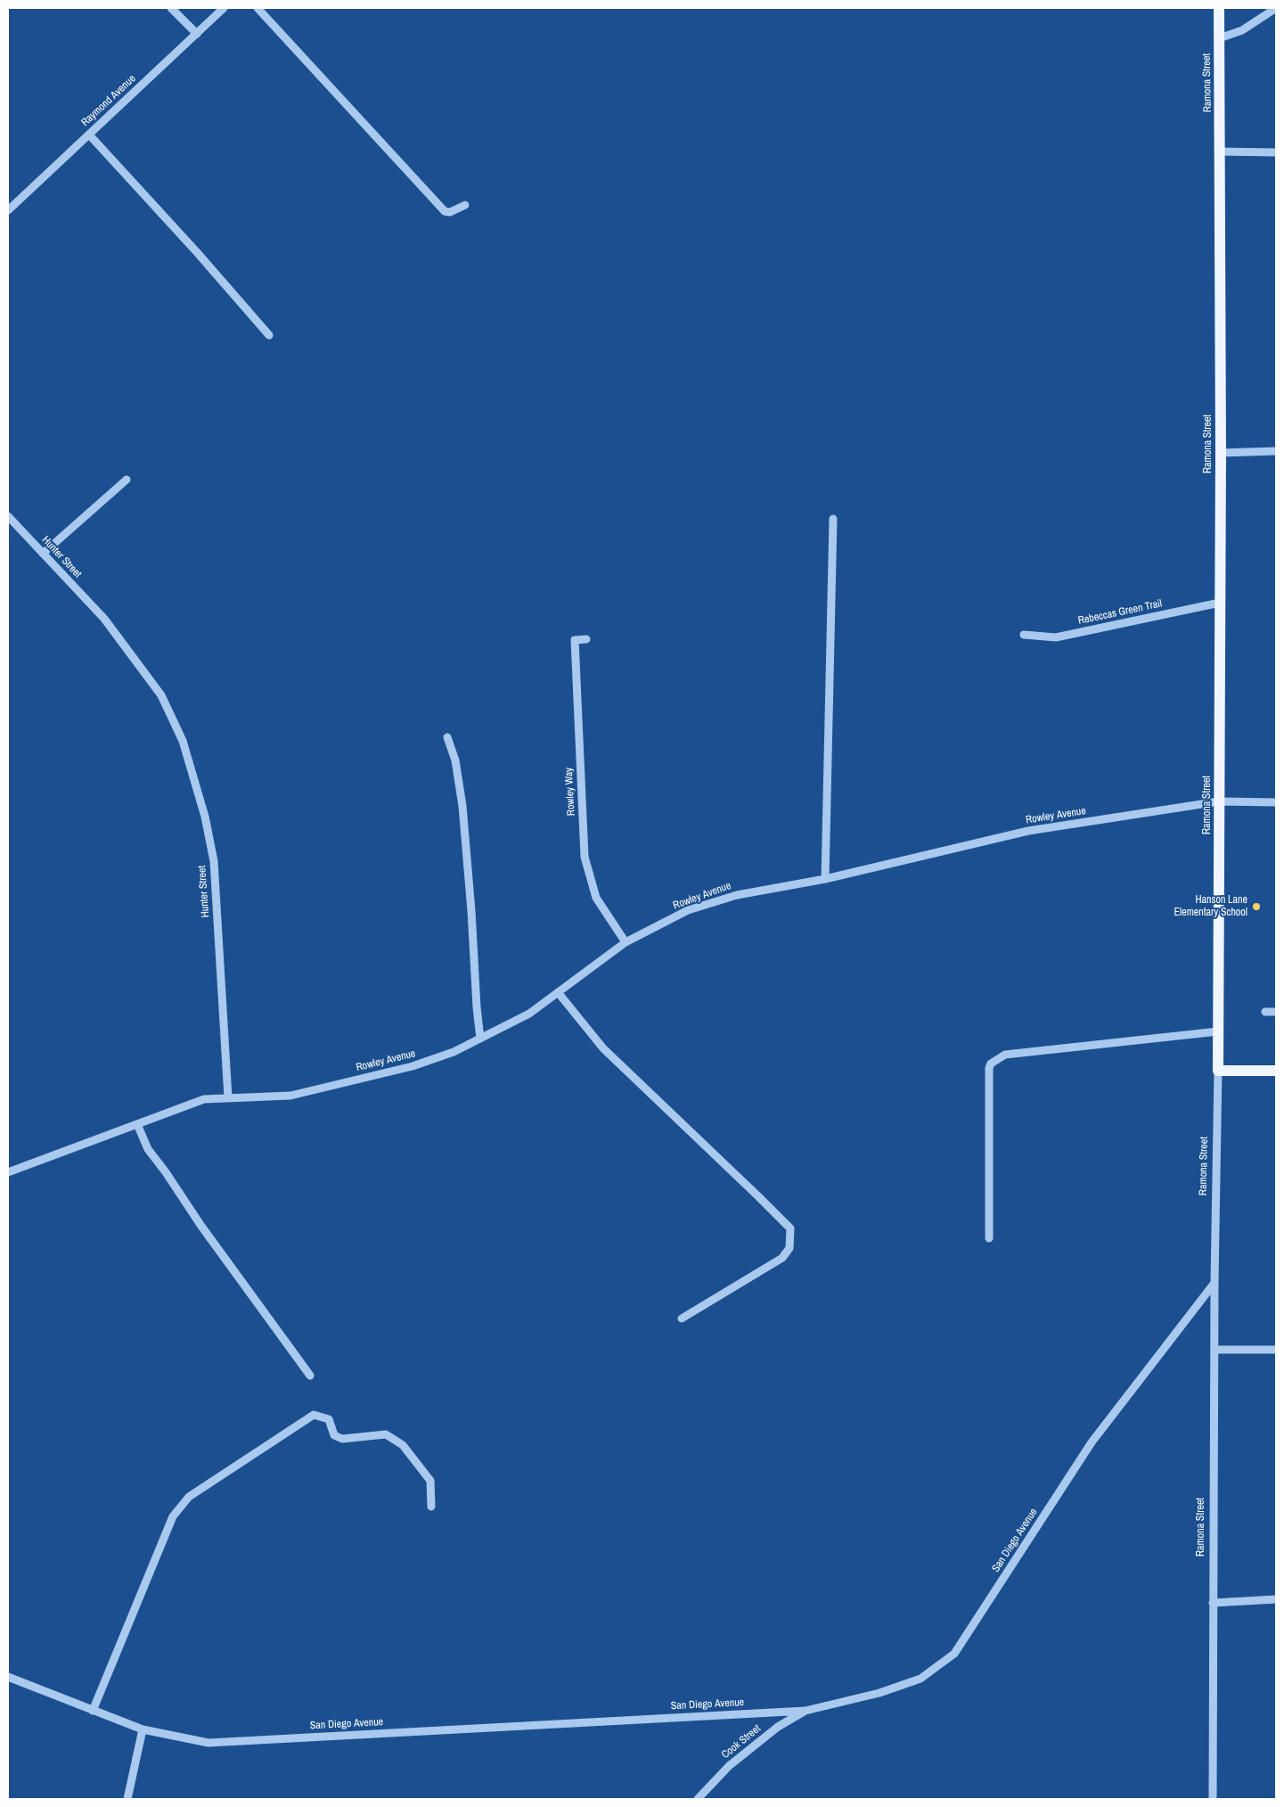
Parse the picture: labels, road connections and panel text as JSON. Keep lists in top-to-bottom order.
{
  "streets": {
    "main road": ["Ramona Street"],
    "street": [
      "Raymond Avenue",
      "Hunter Street",
      "Rebeccas Green Trail",
      "Rowley Way",
      "Rowley Avenue",
      "San Diego Avenue",
      "Cook Street"
    ]
  },
  "crossings": [
    ["Ramona Street", "Rebeccas Green Trail"],
    ["Ramona Street", "Rowley Avenue"],
    ["Ramona Street", "San Diego Avenue"],
    ["Hunter Street", "Rowley Avenue"],
    ["Rowley Way", "Rowley Avenue"],
    ["San Diego Avenue", "Cook Street"]
  ],
  "places": ["Hanson Lane Elementary School"]
}
